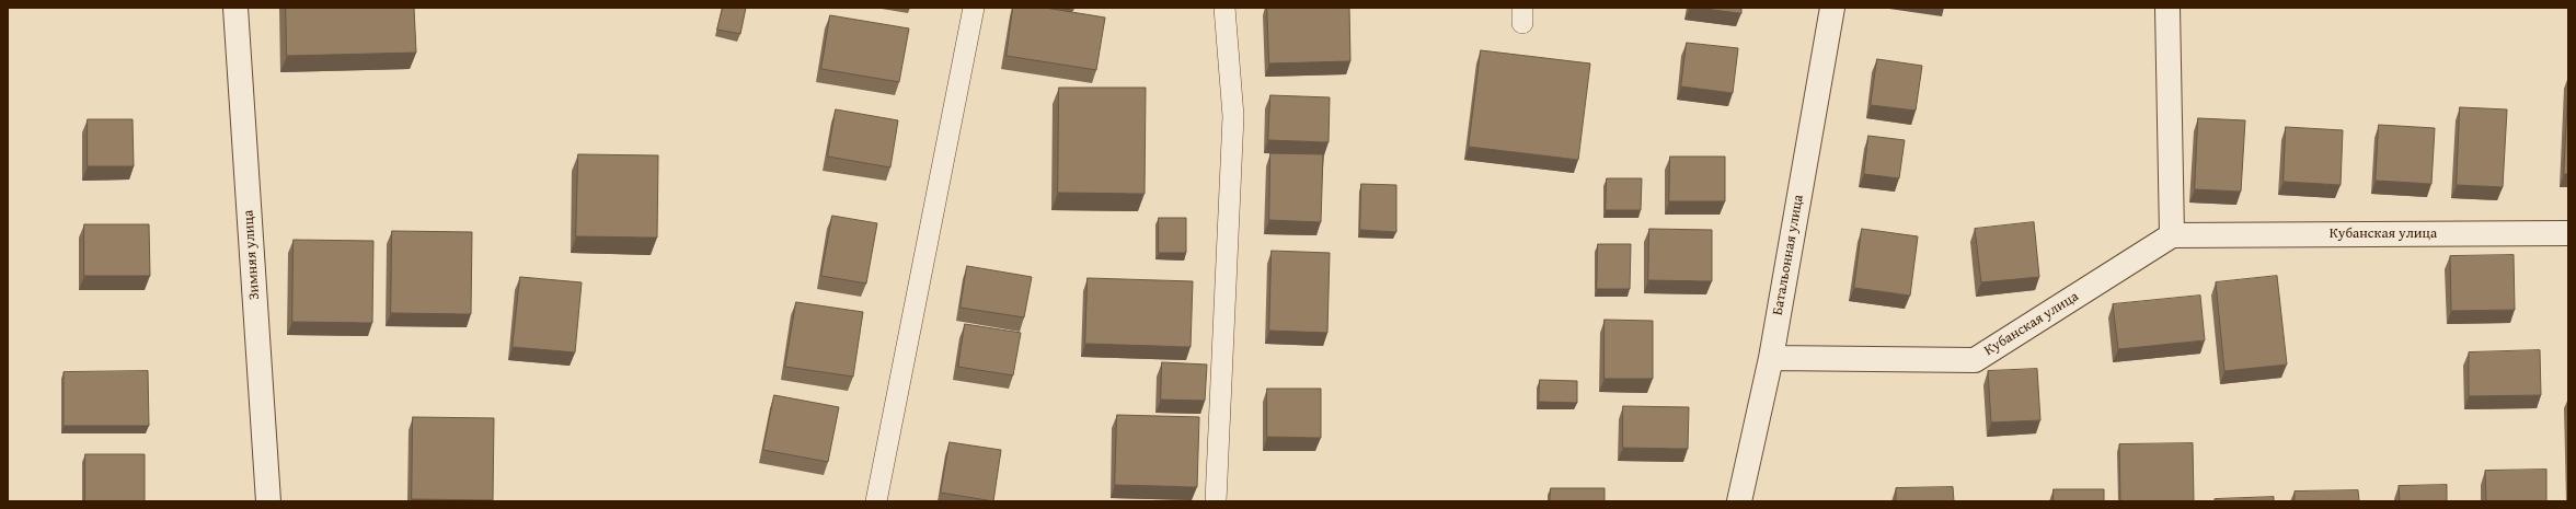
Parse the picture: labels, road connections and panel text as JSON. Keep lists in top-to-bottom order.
{
  "streets": {
    "street": ["Кубанская улица", "Зимняя улица", "Батальонная улица"]
  },
  "crossings": [
    ["Кубанская улица", "Батальонная улица"]
  ]
}
